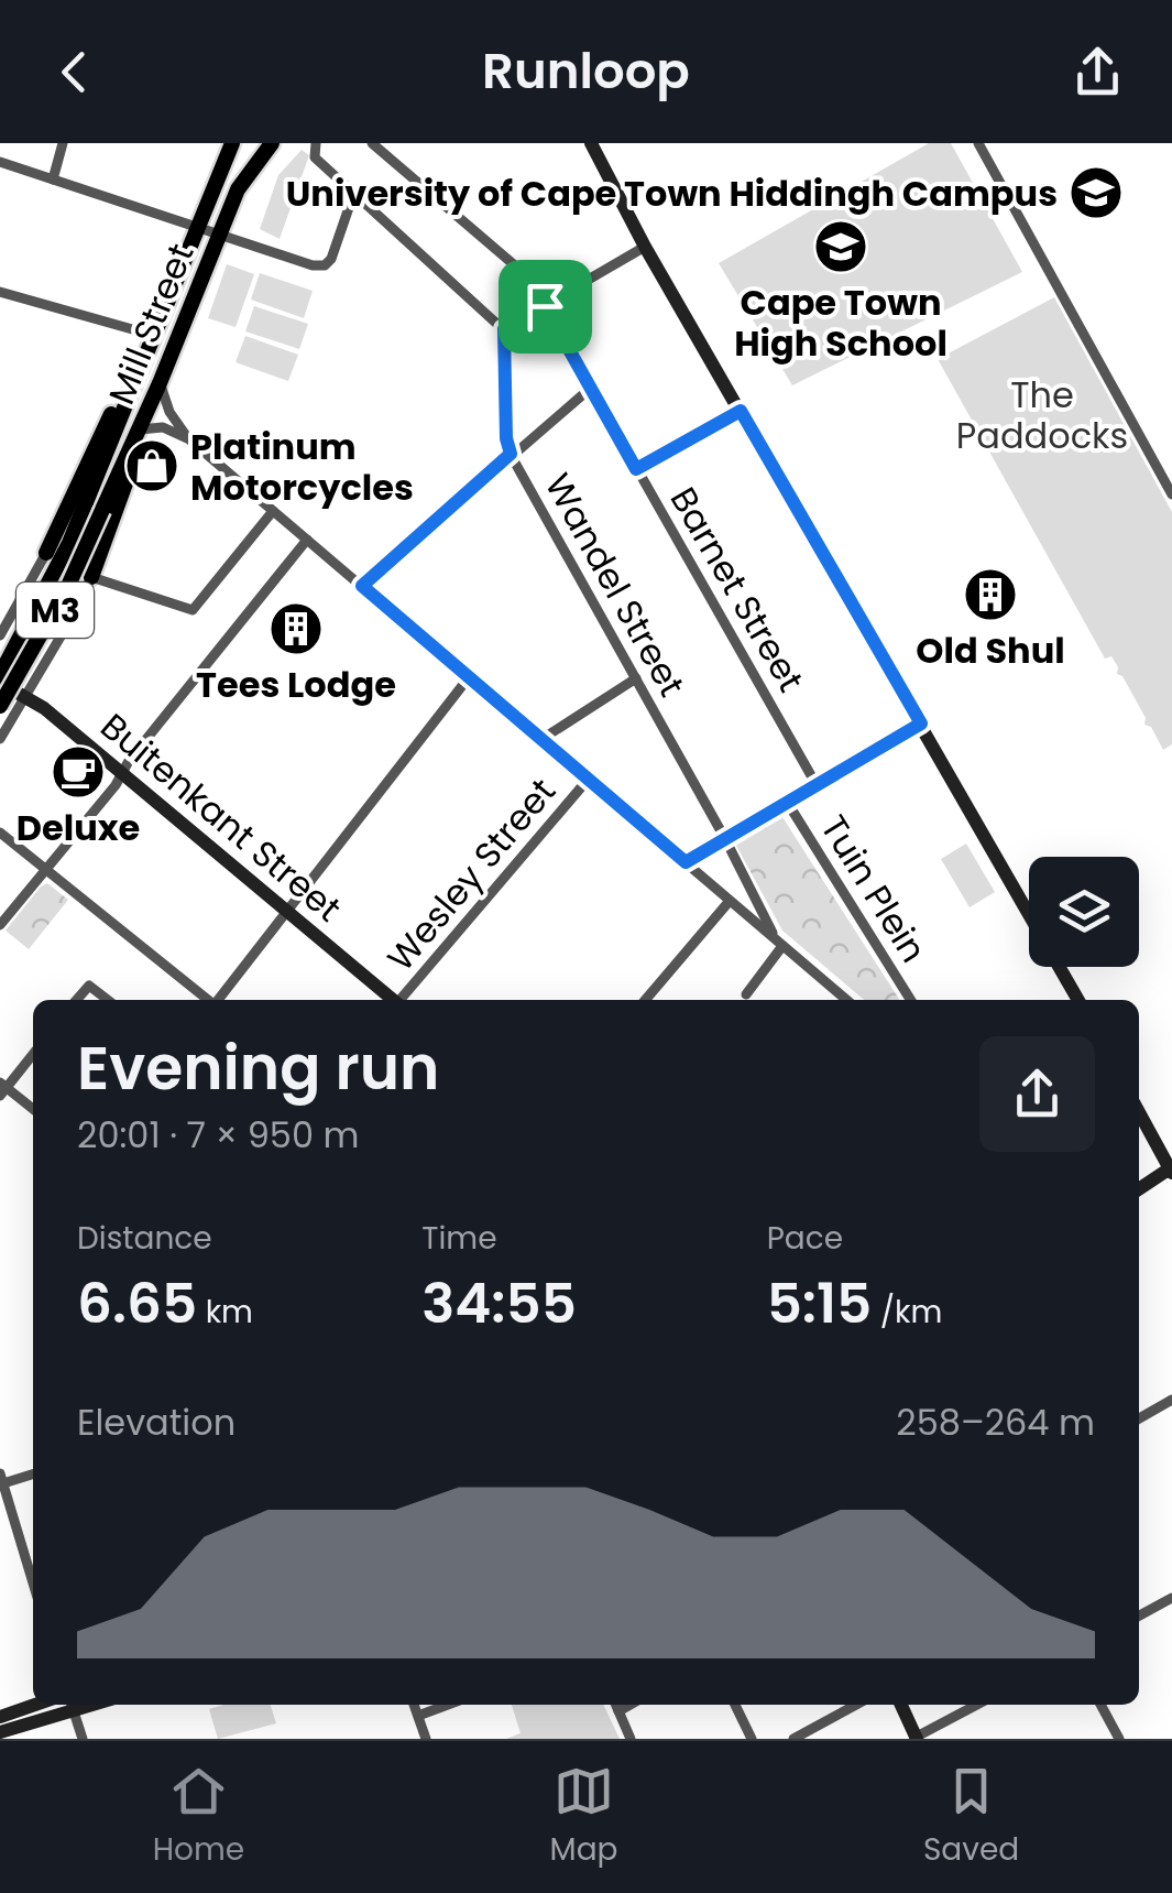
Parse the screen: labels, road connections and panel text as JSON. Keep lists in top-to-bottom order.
{
  "streets": {
    "main road": ["Mill Street", "M3"],
    "street": [
      "Wandel Street",
      "Barnet Street",
      "Buitenkant Street",
      "Wesley Street",
      "Tuin Plein"
    ]
  },
  "crossings": [
    ["Mill Street", "M3"],
    ["M3", "Buitenkant Street"]
  ],
  "parks": ["The Paddocks"],
  "places": {
    "school or university": ["University of Cape Town Hiddingh Campus", "Cape Town High School"],
    "shop": ["Platinum Motorcycles"],
    "building": ["Old Shul", "Tees Lodge"],
    "cafe": ["Deluxe"]
  },
  "page": {
    "header": "Runloop",
    "heading": ["Evening run", "20:01 · 7 × 950 m"],
    "stats": [
      ["Distance", "6.65 km"],
      ["Time", "34:55"],
      ["Pace", "5:15 /km"]
    ],
    "chart": ["Elevation", "258–264 m"],
    "tabs": ["Home", "Map", "Saved"]
  }
}
